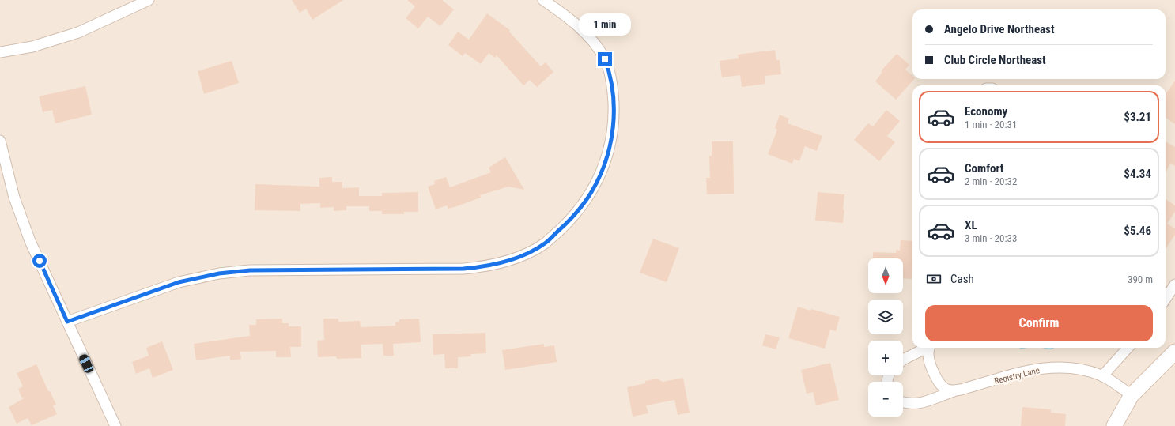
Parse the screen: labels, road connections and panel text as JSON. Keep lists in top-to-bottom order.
{
  "streets": {
    "street": ["Registry Lane"]
  },
  "north": "bottom",
  "page": {
    "banner": ["Angelo Drive Northeast", "Club Circle Northeast"],
    "bubble": "1 min",
    "list": [
      {
        "name": "Economy",
        "note": "1 min · 20:31",
        "value": "$3.21"
      },
      {
        "name": "Comfort",
        "note": "2 min · 20:32",
        "value": "$4.34"
      },
      {
        "name": "XL",
        "note": "3 min · 20:33",
        "value": "$5.46"
      }
    ],
    "map_buttons": ["+", "−"],
    "pay": ["Cash", "390 m"],
    "buttons": "Confirm"
  }
}
